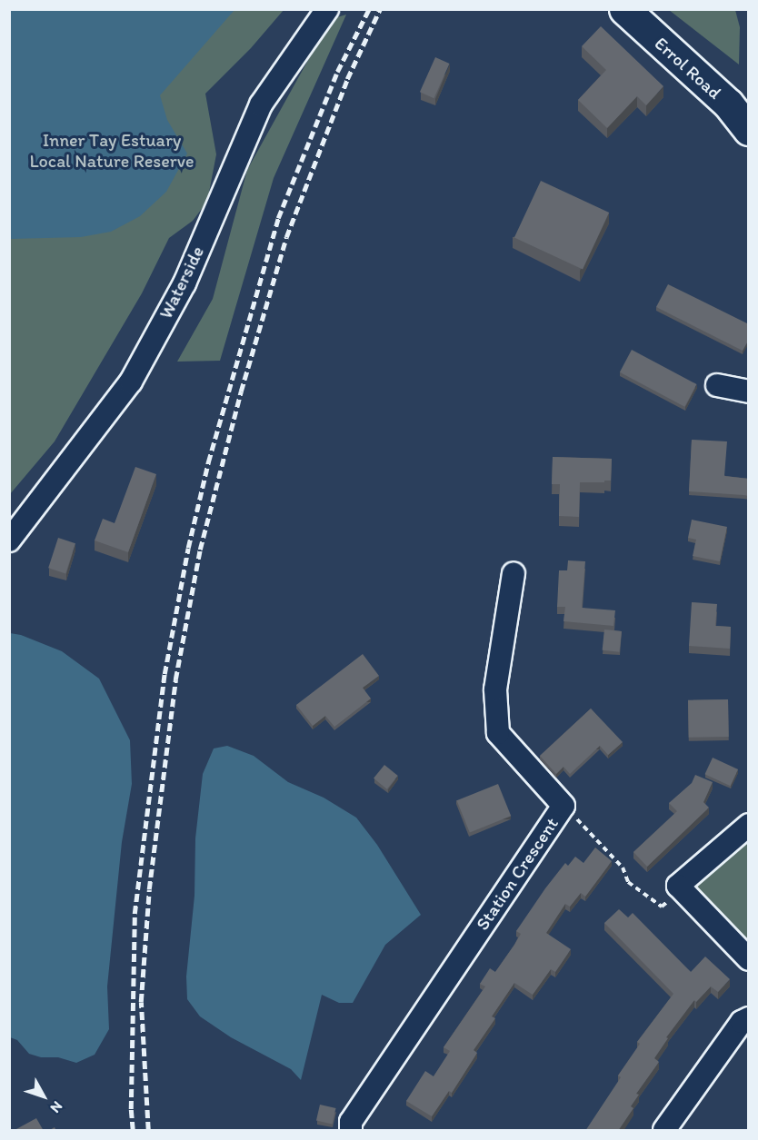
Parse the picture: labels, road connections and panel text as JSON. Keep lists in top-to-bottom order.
{
  "streets": {
    "street": ["Errol Road", "Waterside", "Station Crescent"]
  },
  "parks": ["Inner Tay Estuary Local Nature Reserve"],
  "north": "bottom right"
}
